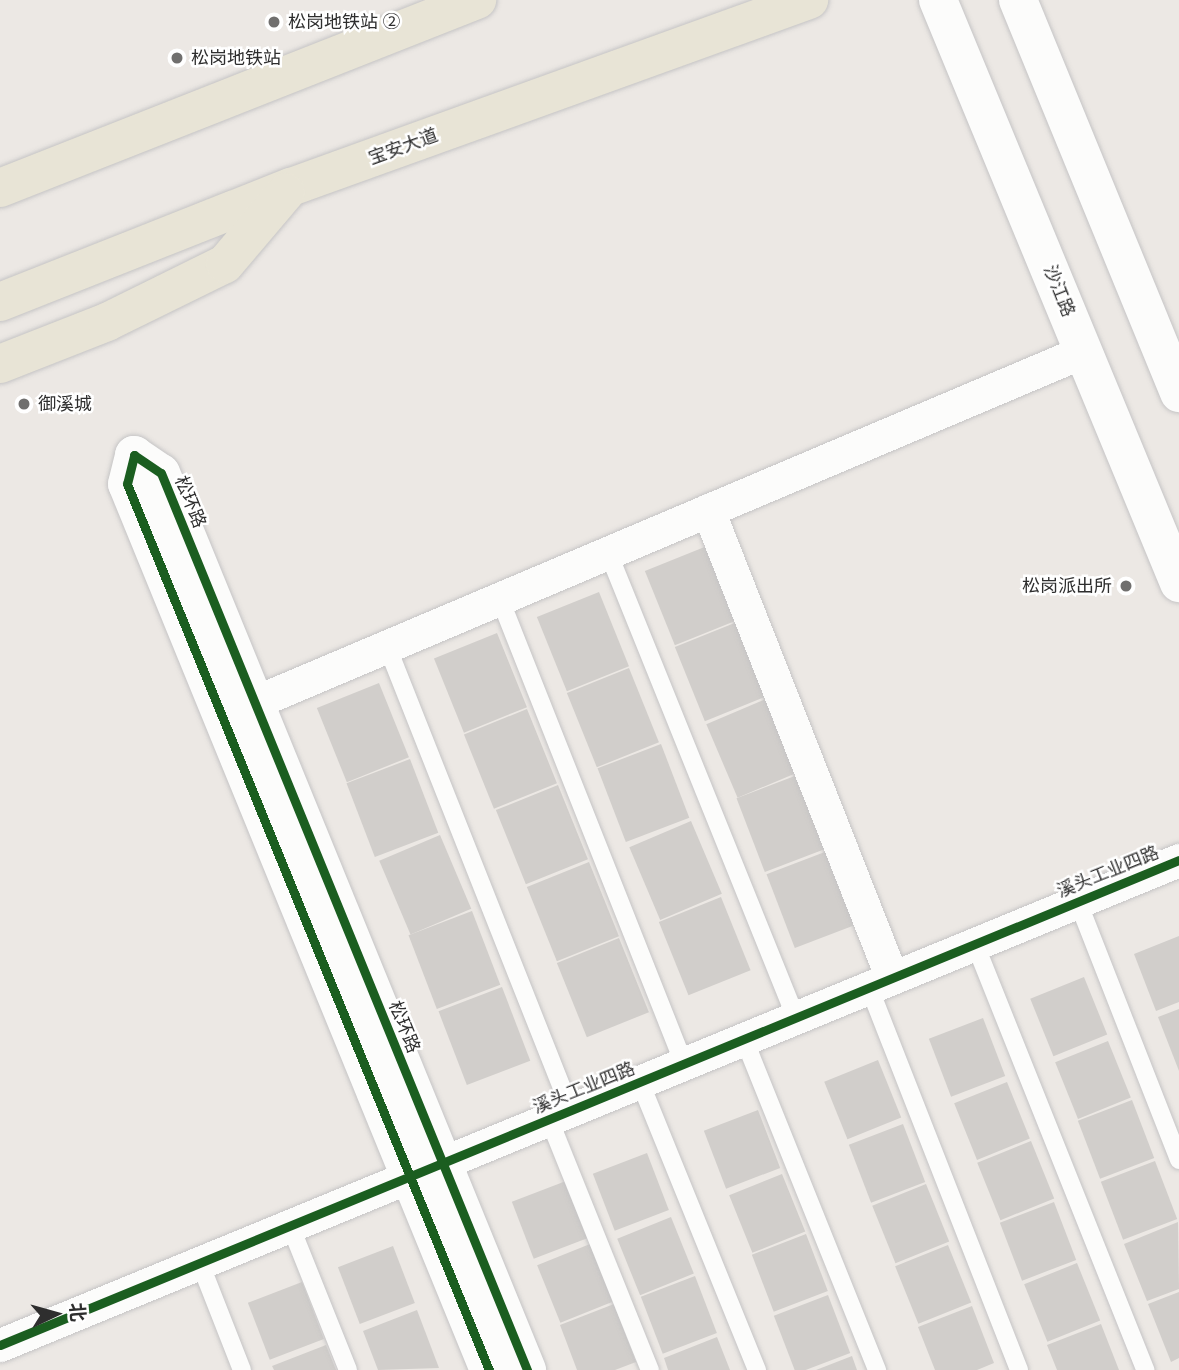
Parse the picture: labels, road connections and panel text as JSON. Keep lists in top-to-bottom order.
{
  "streets": {
    "main road": ["宝安大道"],
    "street": ["沙江路", "松环路", "溪头工业四路"]
  },
  "crossings": [
    ["松环路", "溪头工业四路"]
  ],
  "places": [
    "松岗地铁站 ②",
    "松岗地铁站",
    "御溪城",
    "松岗派出所"
  ],
  "north": "right"
}
